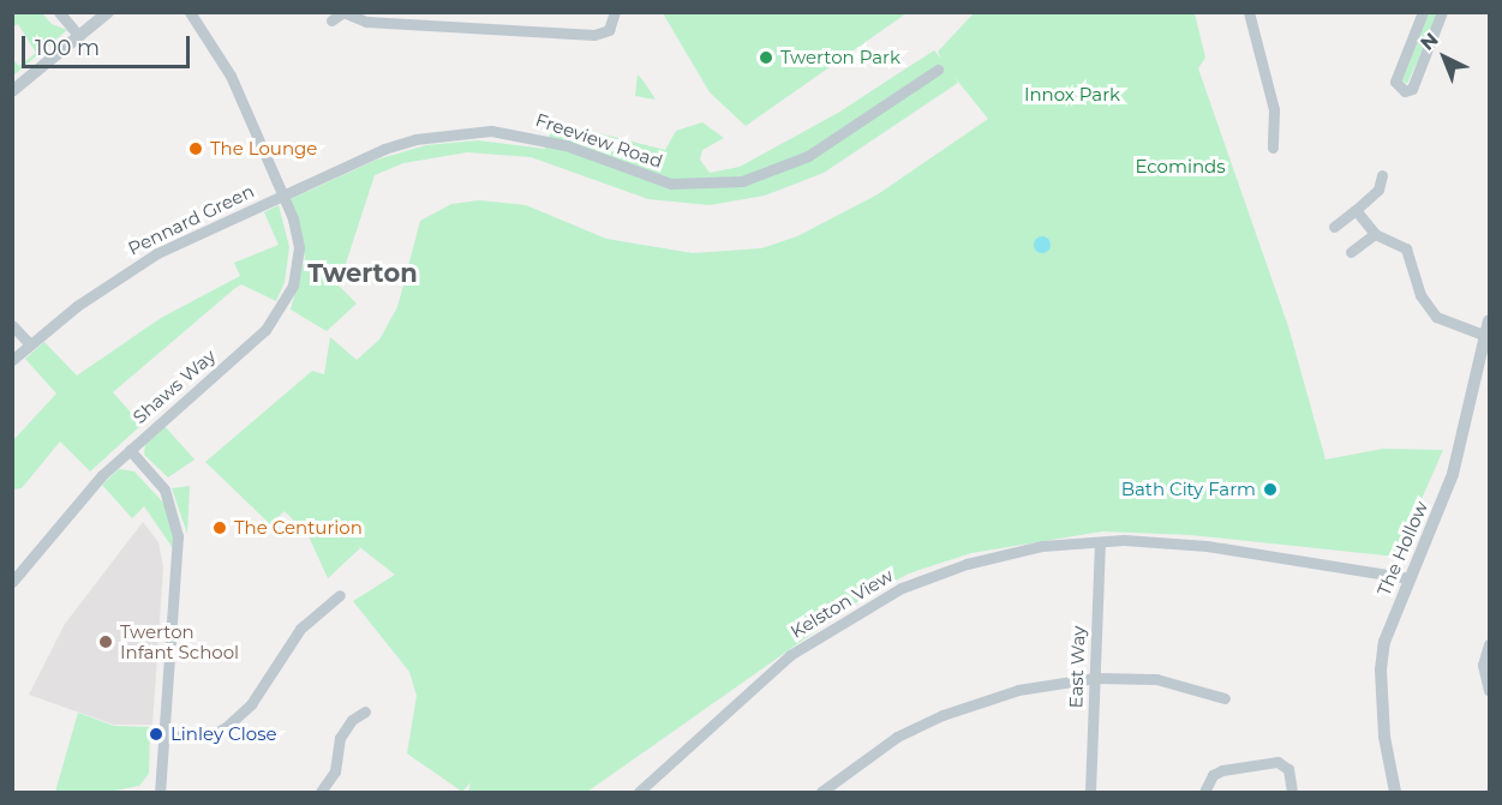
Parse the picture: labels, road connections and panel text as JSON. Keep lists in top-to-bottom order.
{
  "streets": {
    "street": [
      "Freeview Road",
      "Pennard Green",
      "Shaws Way",
      "The Hollow",
      "Kelston View",
      "East Way"
    ]
  },
  "crossings": [
    ["Freeview Road", "Pennard Green"],
    ["Freeview Road", "Shaws Way"],
    ["Pennard Green", "Shaws Way"],
    ["The Hollow", "Kelston View"],
    ["Kelston View", "East Way"]
  ],
  "districts": ["Twerton"],
  "parks": ["Innox Park", "Ecominds"],
  "places": [
    "Twerton Park",
    "The Lounge",
    "Bath City Farm",
    "The Centurion",
    "Twerton Infant School",
    "Linley Close"
  ],
  "scale_bar": "100 m",
  "north": "top left"
}
